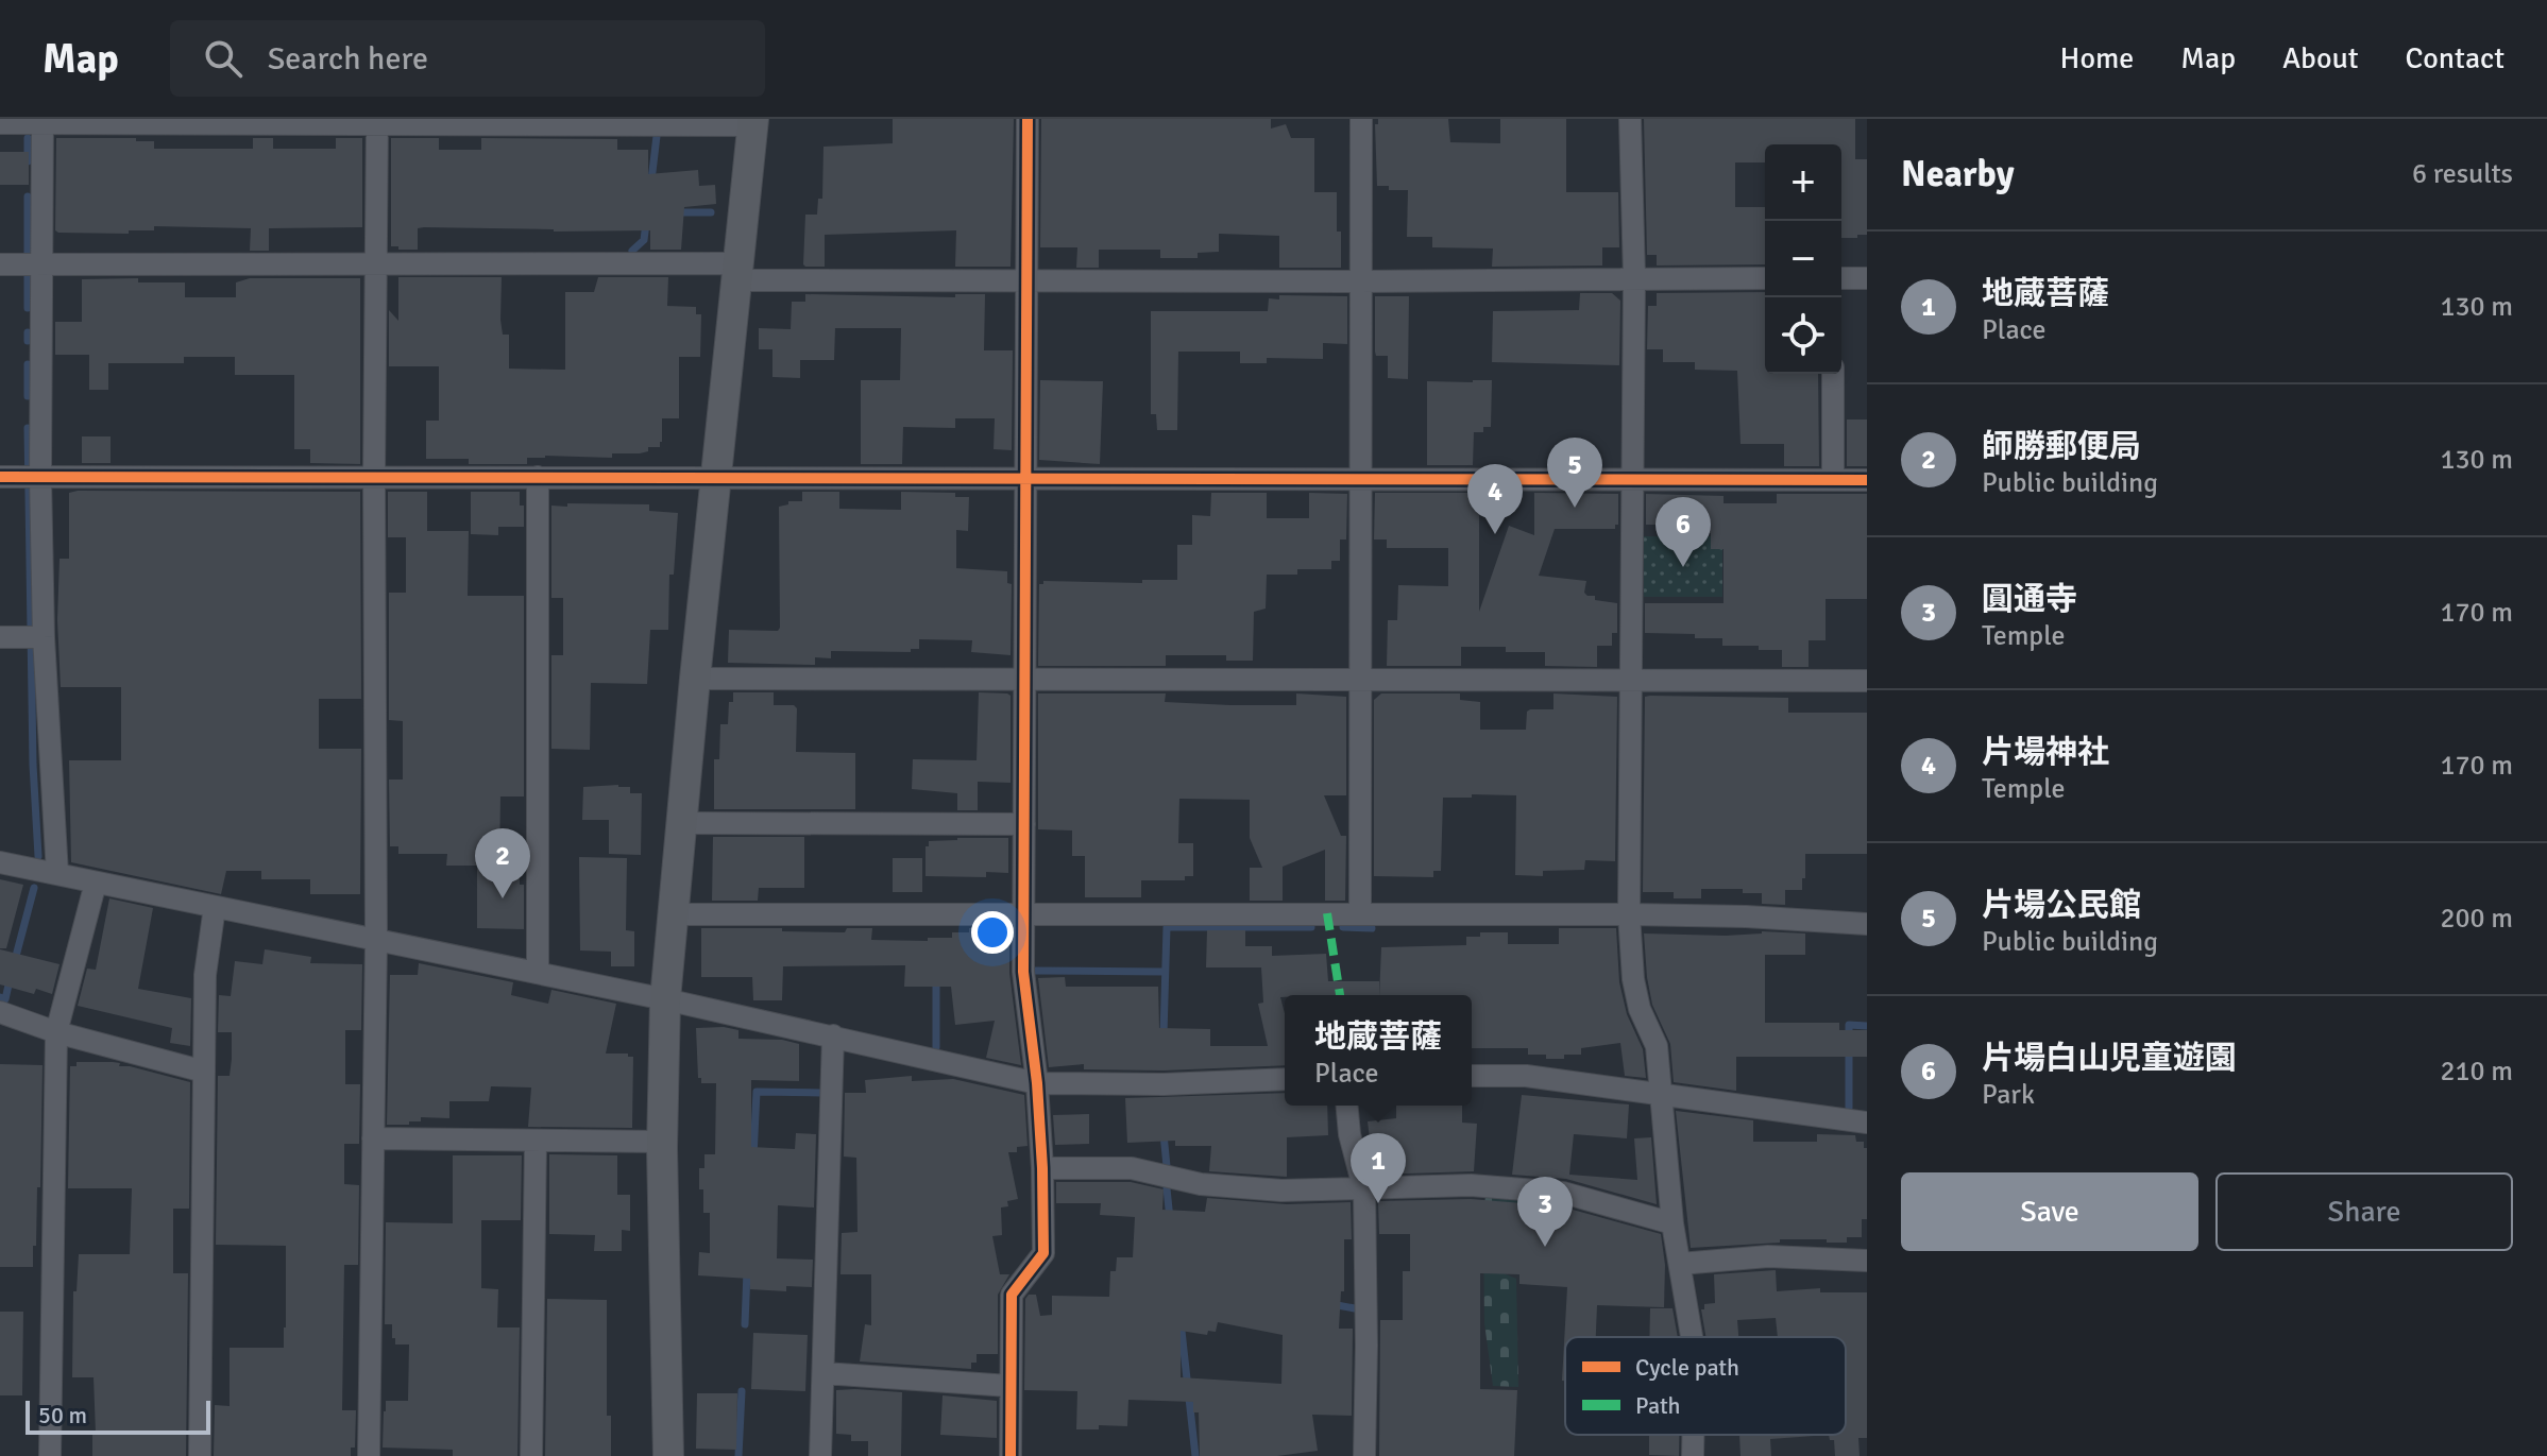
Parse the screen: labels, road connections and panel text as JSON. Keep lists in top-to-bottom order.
{
  "legend": ["Cycle path", "Path"],
  "scale_bar": "50 m",
  "page": {
    "header": "Map",
    "search": "Search here",
    "nav": [
      "Home",
      "Map",
      "About",
      "Contact"
    ],
    "heading": ["Nearby", "6 results"],
    "map_buttons": ["+", "−"],
    "list": [
      {
        "mark": "1",
        "name": "地蔵菩薩",
        "note": "Place",
        "value": "130 m"
      },
      {
        "mark": "2",
        "name": "師勝郵便局",
        "note": "Public building",
        "value": "130 m"
      },
      {
        "mark": "3",
        "name": "圓通寺",
        "note": "Temple",
        "value": "170 m"
      },
      {
        "mark": "4",
        "name": "片場神社",
        "note": "Temple",
        "value": "170 m"
      },
      {
        "mark": "5",
        "name": "片場公民館",
        "note": "Public building",
        "value": "200 m"
      },
      {
        "mark": "6",
        "name": "片場白山児童遊園",
        "note": "Park",
        "value": "210 m"
      }
    ],
    "pins": [
      "5",
      "4",
      "6",
      "2",
      "1",
      "3"
    ],
    "popup": ["地蔵菩薩", "Place"],
    "buttons": ["Save", "Share"],
    "scale": "50 m"
  }
}
